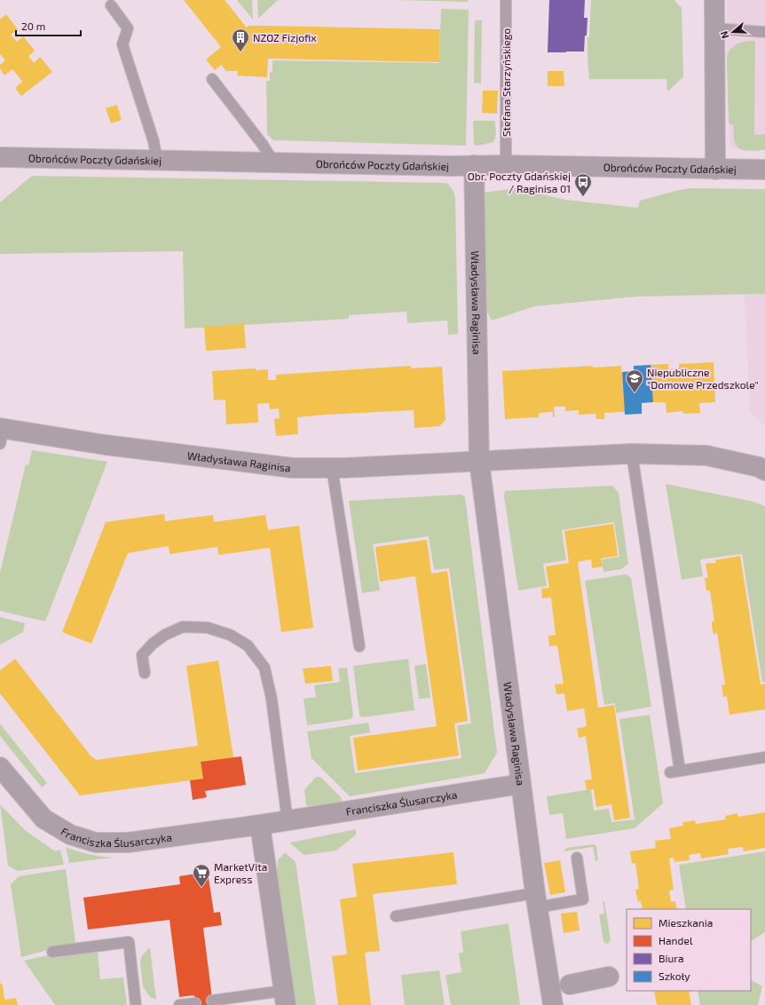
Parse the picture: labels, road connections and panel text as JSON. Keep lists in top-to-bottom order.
{
  "streets": {
    "street": ["Obrońców Poczty Gdańskiej", "Władysława Raginisa", "Franciszka Ślusarczyka"],
    "lane": ["Stefana Starzyńskiego"]
  },
  "crossings": [
    ["Stefana Starzyńskiego", "Obrońców Poczty Gdańskiej"],
    ["Obrońców Poczty Gdańskiej", "Władysława Raginisa"],
    ["Władysława Raginisa", "Franciszka Ślusarczyka"]
  ],
  "places": {
    "building": ["NZOZ Fizjofix"],
    "bus stop": ["Obr. Poczty Gdańskiej / Raginisa 01"],
    "school or university": ["Niepubliczne \"Domowe Przedszkole\""],
    "supermarket": ["MarketVita Express"]
  },
  "legend": [
    "Mieszkania",
    "Handel",
    "Biura",
    "Szkoły"
  ],
  "scale_bar": "20 m",
  "north": "left"
}
